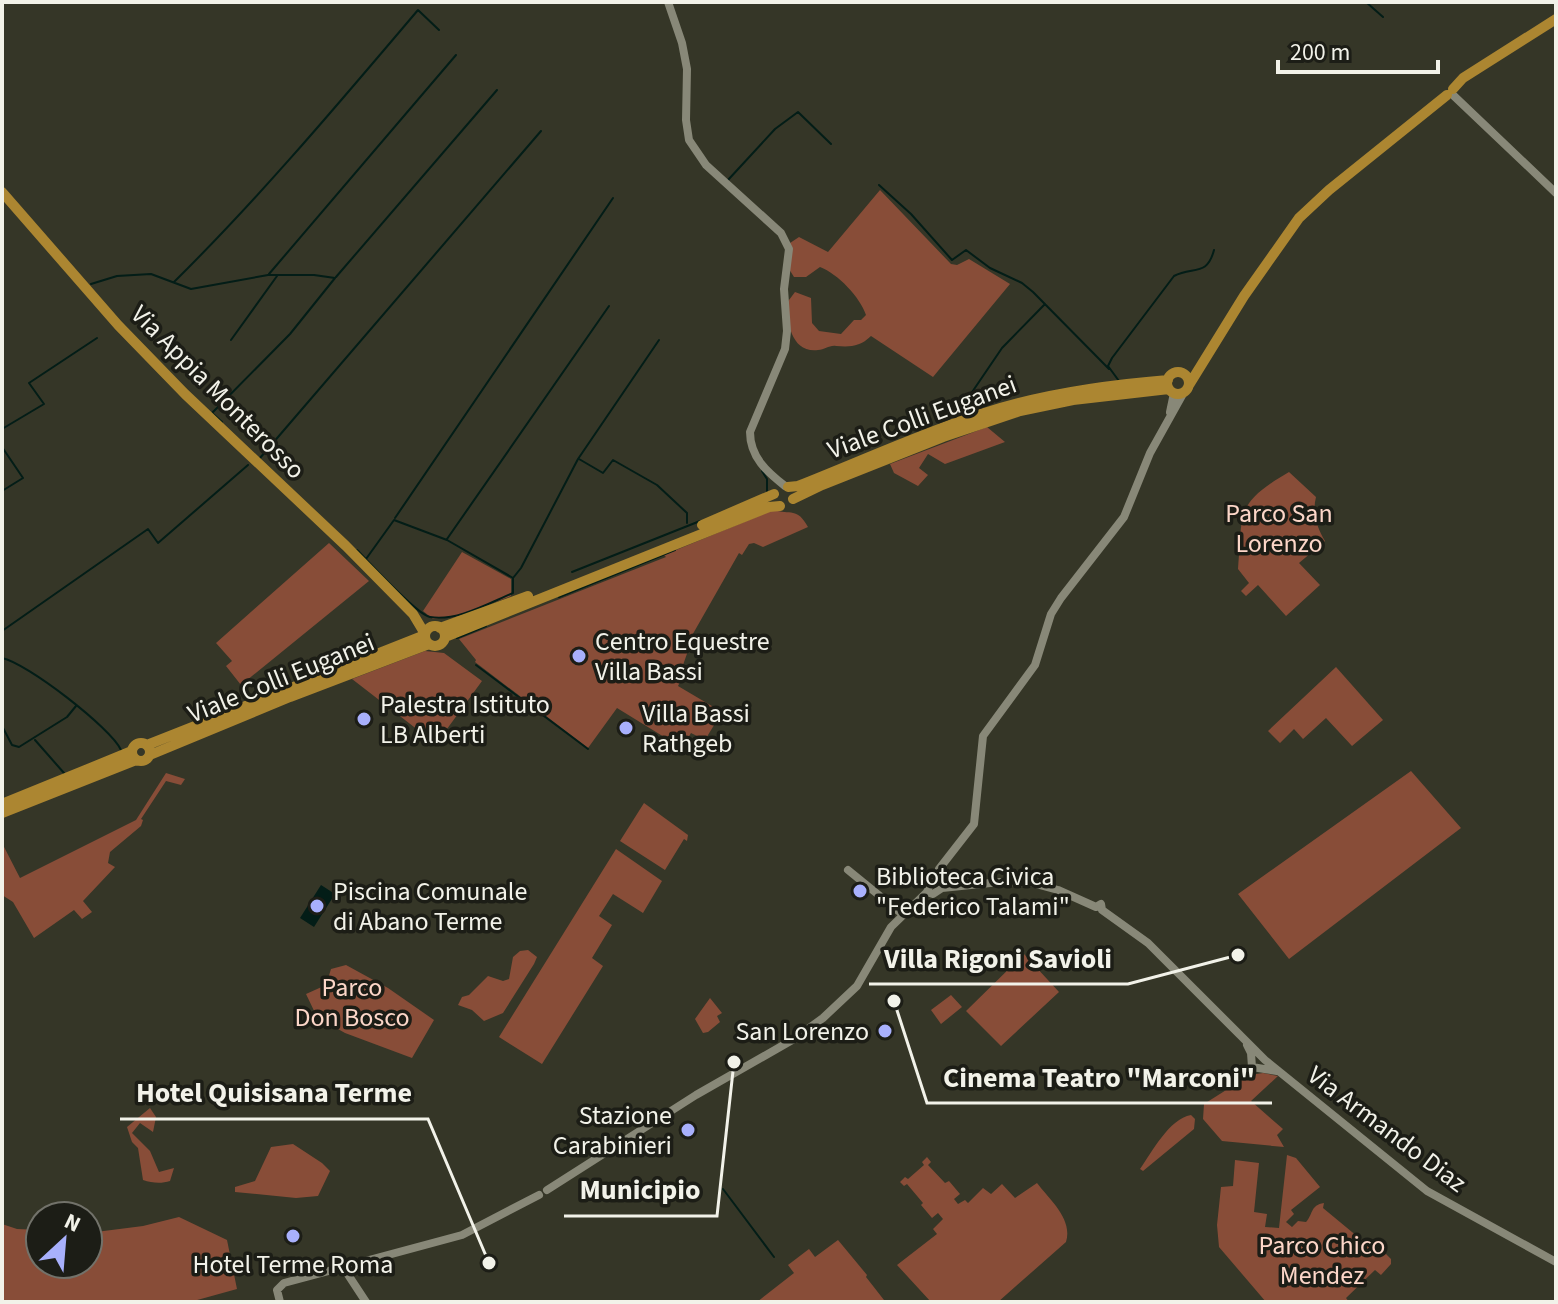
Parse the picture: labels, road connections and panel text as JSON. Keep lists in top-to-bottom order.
{
  "streets": {
    "main road": ["Via Appia Monterosso", "Viale Colli Euganei"],
    "street": ["Via Armando Diaz"]
  },
  "crossings": [
    ["Via Appia Monterosso", "Viale Colli Euganei"]
  ],
  "parks": ["Parco San Lorenzo", "Parco Don Bosco", "Parco Chico Mendez"],
  "places": [
    "Centro Equestre Villa Bassi",
    "Palestra Istituto LB Alberti",
    "Villa Bassi Rathgeb",
    "Biblioteca Civica \"Federico Talami\"",
    "Piscina Comunale di Abano Terme",
    "Villa Rigoni Savioli",
    "Cinema Teatro \"Marconi\"",
    "San Lorenzo",
    "Municipio",
    "Stazione Carabinieri",
    "Hotel Terme Roma",
    "Hotel Quisisana Terme"
  ],
  "scale_bar": "200 m",
  "north": "top right"
}
